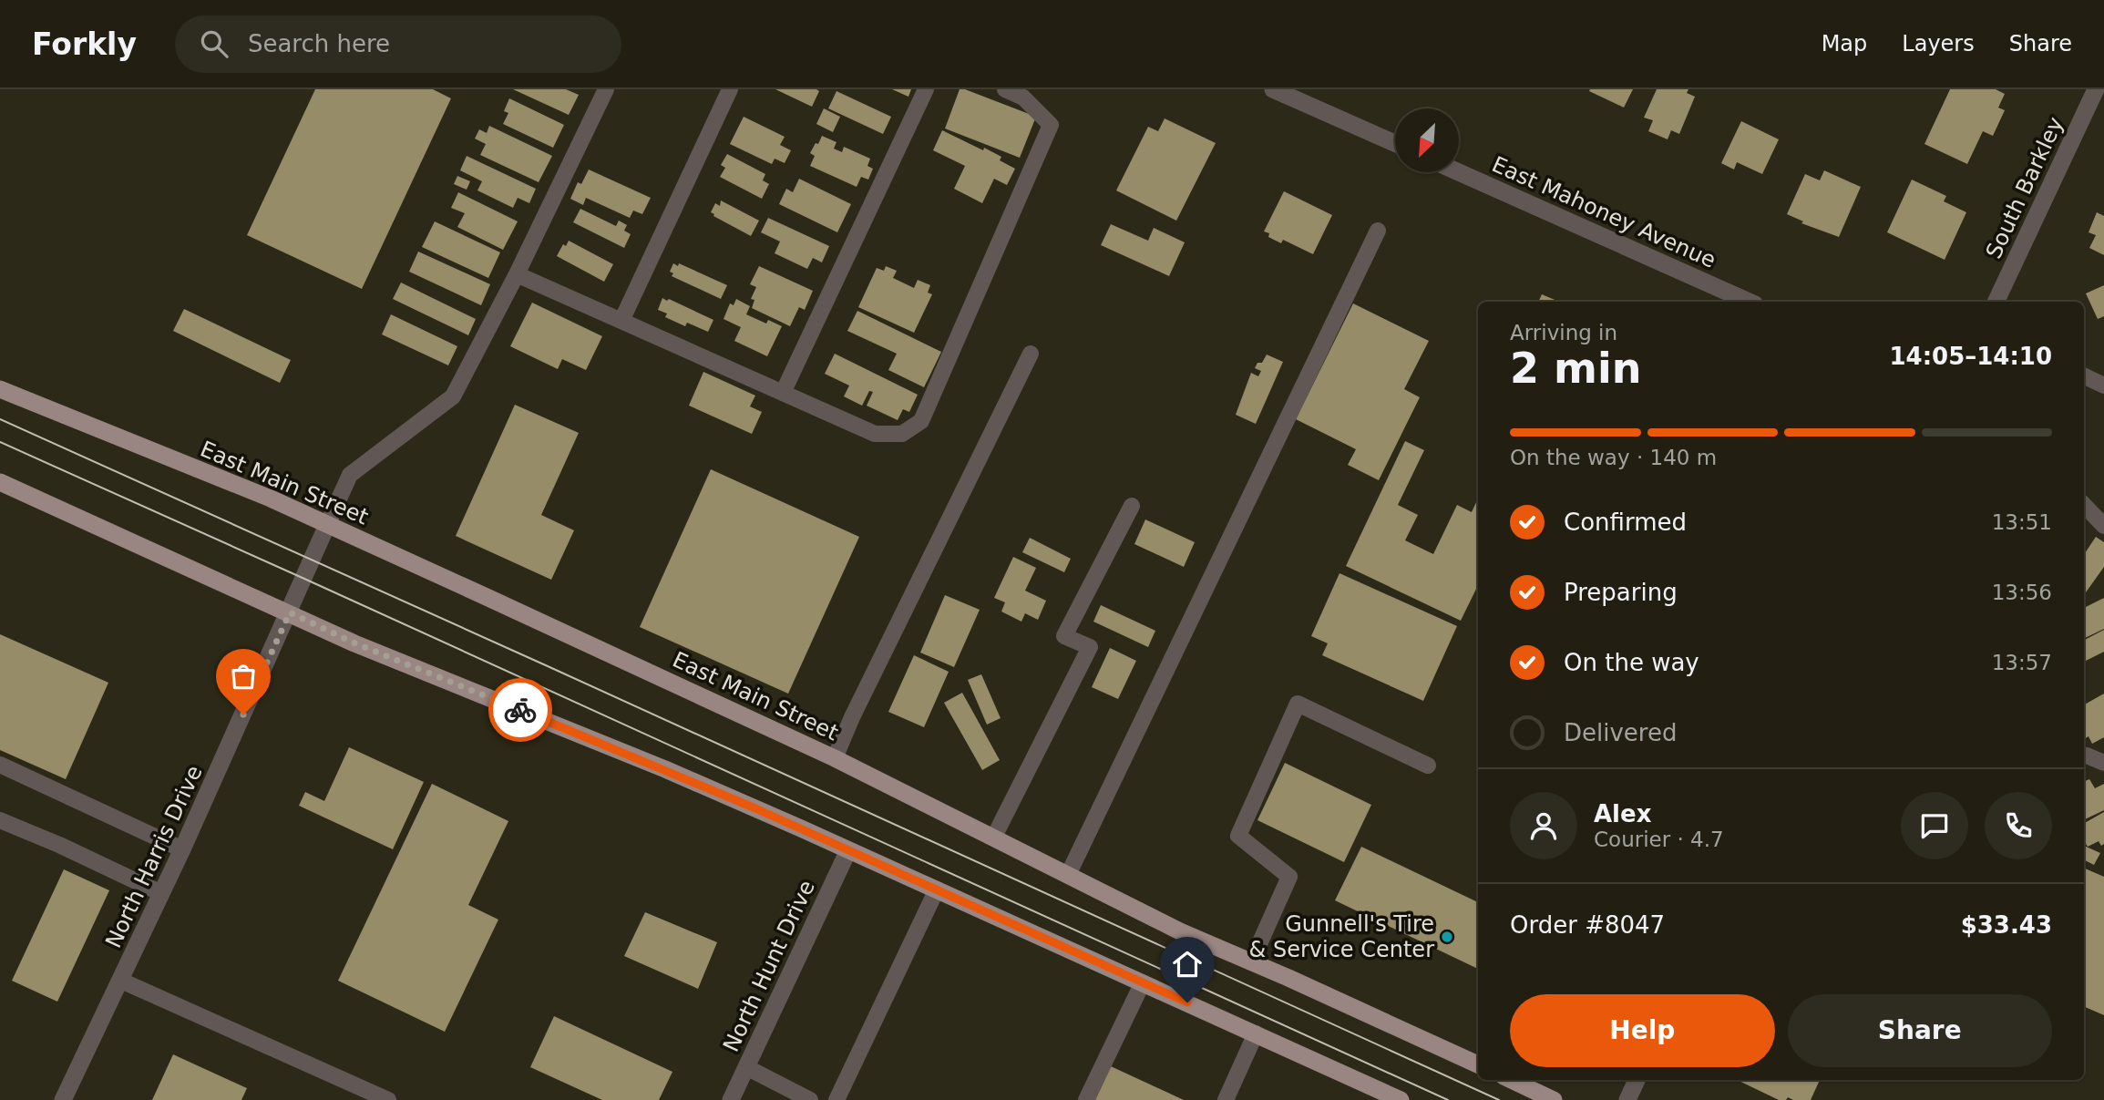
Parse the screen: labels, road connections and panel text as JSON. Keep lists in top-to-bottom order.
{
  "streets": {
    "main road": ["East Main Street"],
    "street": [
      "South Barkley",
      "East Mahoney Avenue",
      "North Harris Drive",
      "North Hunt Drive"
    ]
  },
  "crossings": [
    ["East Main Street", "North Harris Drive"]
  ],
  "places": ["Gunnell's Tire & Service Center"],
  "north": "bottom left",
  "page": {
    "header": "Forkly",
    "search": "Search here",
    "nav": ["Map", "Layers", "Share"],
    "heading": ["2 min", "Arriving in", "14:05–14:10"],
    "panel": [
      "Alex",
      "Courier · 4.7",
      "Order #8047",
      "$33.43"
    ],
    "bar": "On the way · 140 m",
    "list": [
      ["Confirmed", "13:51"],
      ["Preparing", "13:56"],
      ["On the way", "13:57"],
      "Delivered"
    ],
    "buttons": ["Help", "Share"]
  }
}
